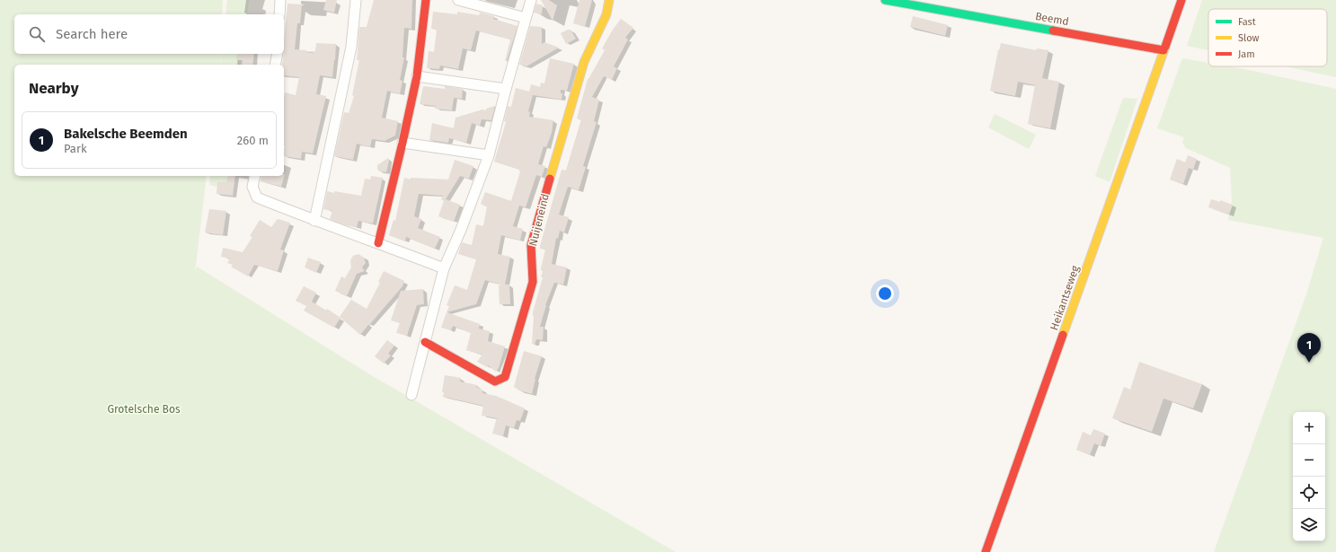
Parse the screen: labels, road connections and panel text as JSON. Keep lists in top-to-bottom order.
{
  "streets": {
    "street": ["Beemd", "Nuijeneind", "Heikantseweg"]
  },
  "crossings": [
    ["Beemd", "Heikantseweg"]
  ],
  "parks": ["Grotelsche Bos"],
  "legend": ["Fast", "Slow", "Jam"],
  "page": {
    "search": "Search here",
    "heading": "Nearby",
    "list": [
      {
        "mark": "1",
        "name": "Bakelsche Beemden",
        "note": "Park",
        "value": "260 m"
      }
    ],
    "pins": "1",
    "map_buttons": ["+", "−"]
  }
}
